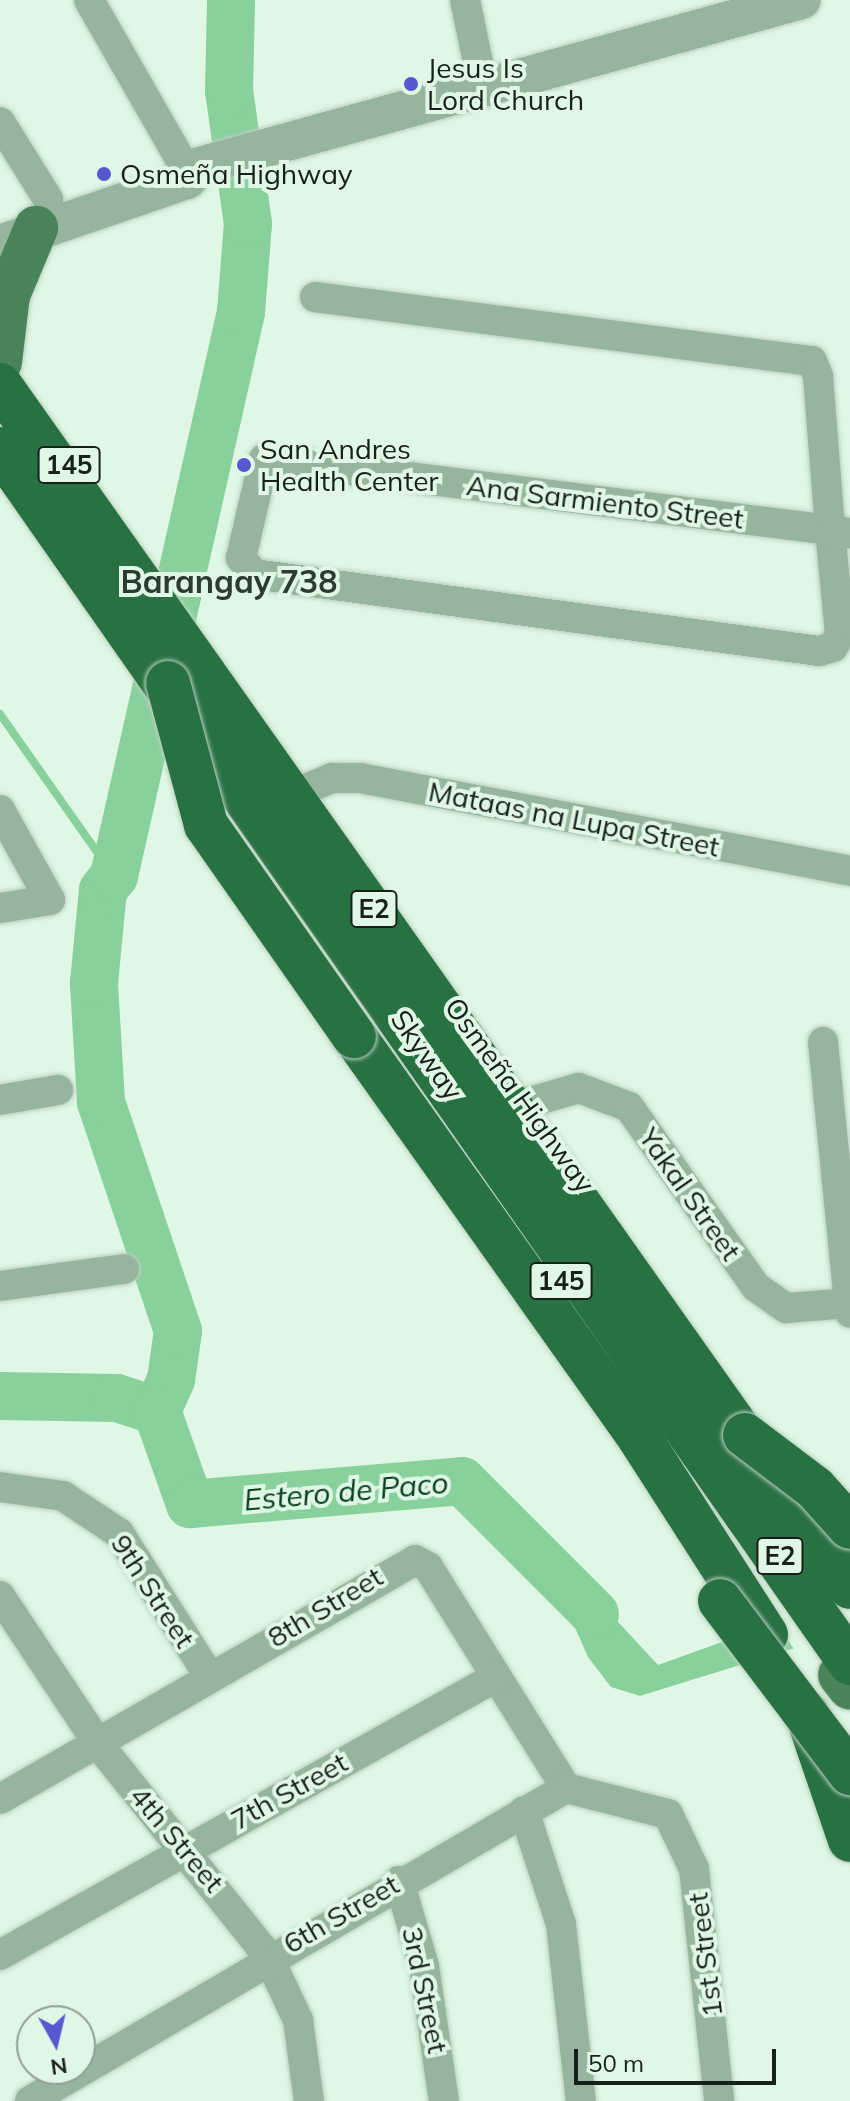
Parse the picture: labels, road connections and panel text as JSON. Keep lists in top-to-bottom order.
{
  "streets": {
    "highway": ["E2", "Skyway"],
    "main road": ["145", "Osmeña Highway"],
    "street": [
      "Ana Sarmiento Street",
      "Mataas na Lupa Street",
      "Yakal Street",
      "9th Street",
      "8th Street",
      "7th Street",
      "4th Street",
      "6th Street",
      "1st Street",
      "3rd Street"
    ]
  },
  "crossings": [
    ["Mataas na Lupa Street", "Osmeña Highway"],
    ["Osmeña Highway", "Yakal Street"],
    ["9th Street", "8th Street"],
    ["8th Street", "7th Street"],
    ["8th Street", "4th Street"],
    ["8th Street", "6th Street"],
    ["8th Street", "1st Street"],
    ["7th Street", "4th Street"],
    ["4th Street", "6th Street"],
    ["6th Street", "1st Street"],
    ["6th Street", "3rd Street"]
  ],
  "districts": ["Barangay 738"],
  "water": ["Estero de Paco"],
  "places": ["Jesus Is Lord Church", "Osmeña Highway", "San Andres Health Center"],
  "scale_bar": "50 m",
  "north": "bottom"
}
